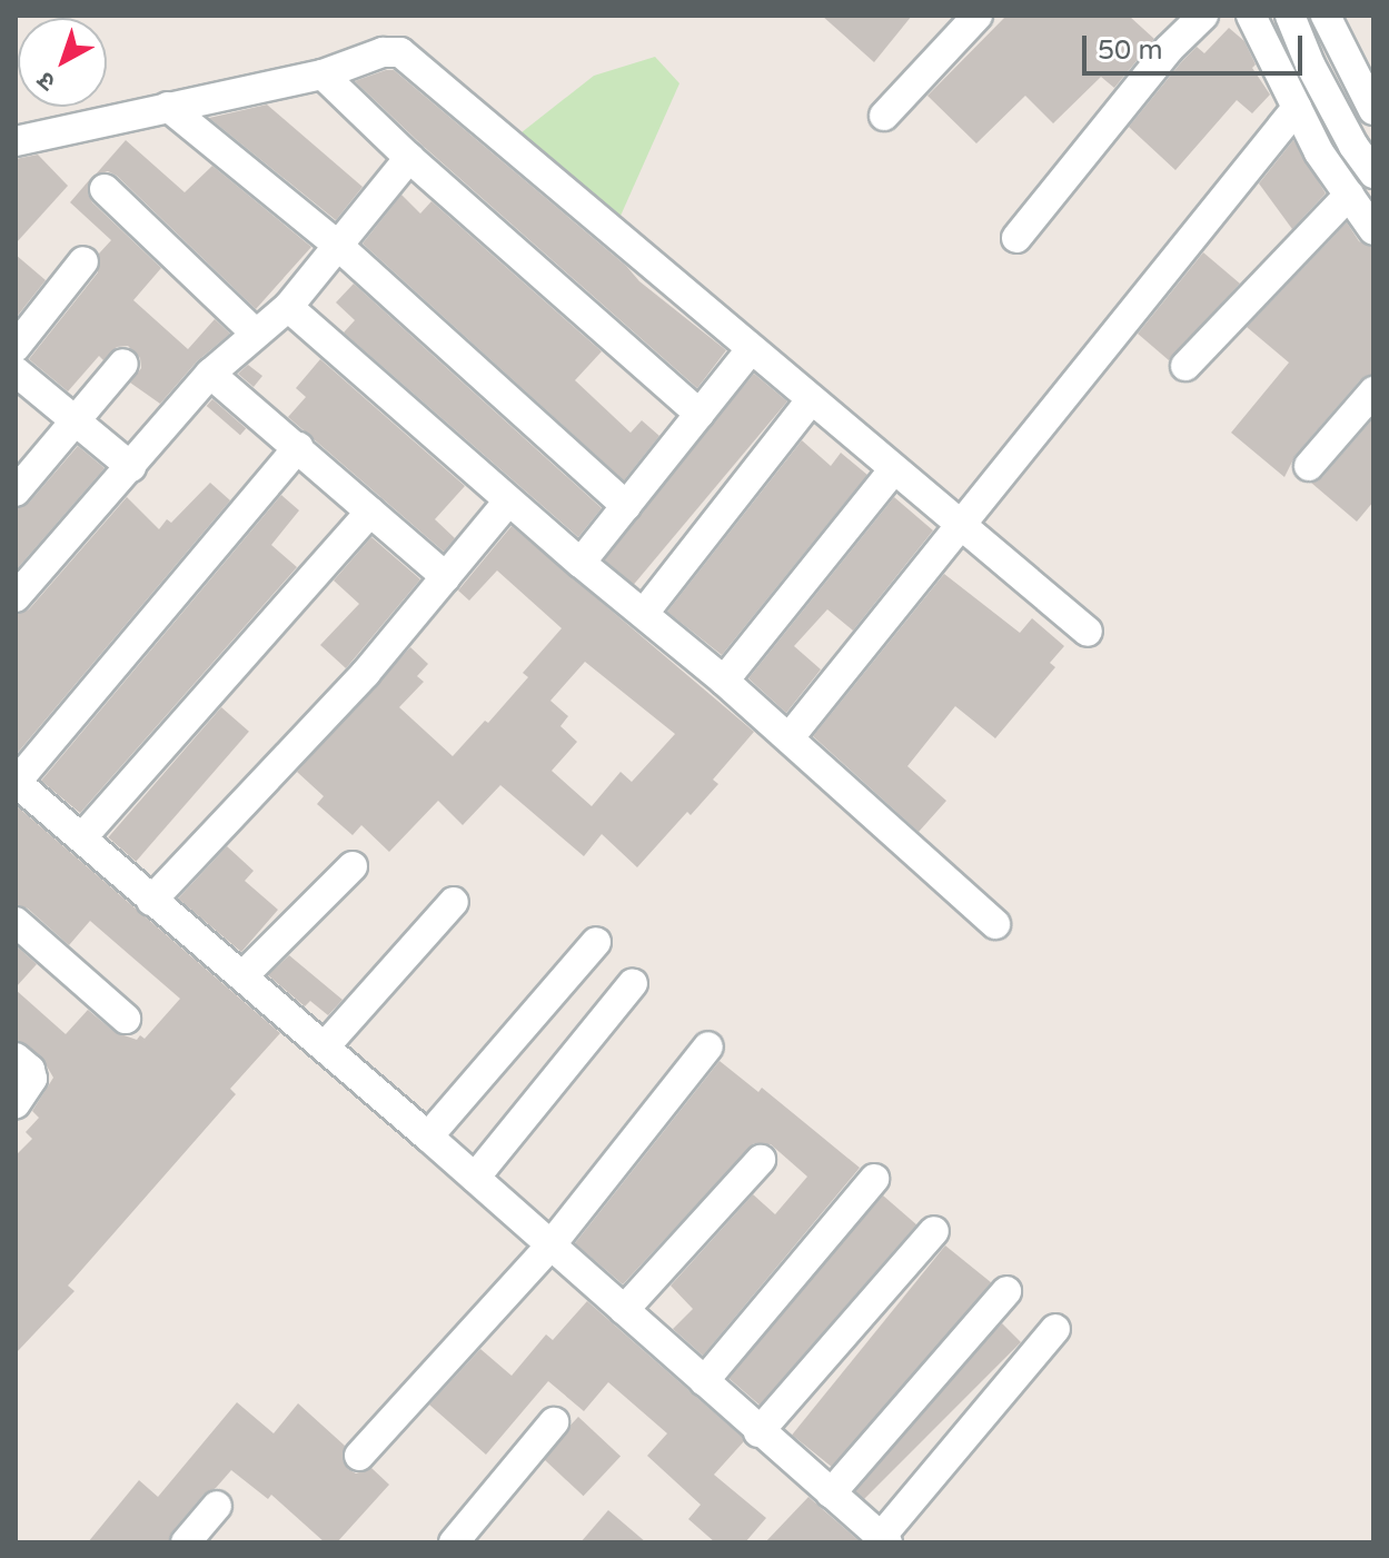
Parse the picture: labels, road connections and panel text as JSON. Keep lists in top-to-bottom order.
{
  "scale_bar": "50 m",
  "north": "bottom left"
}
